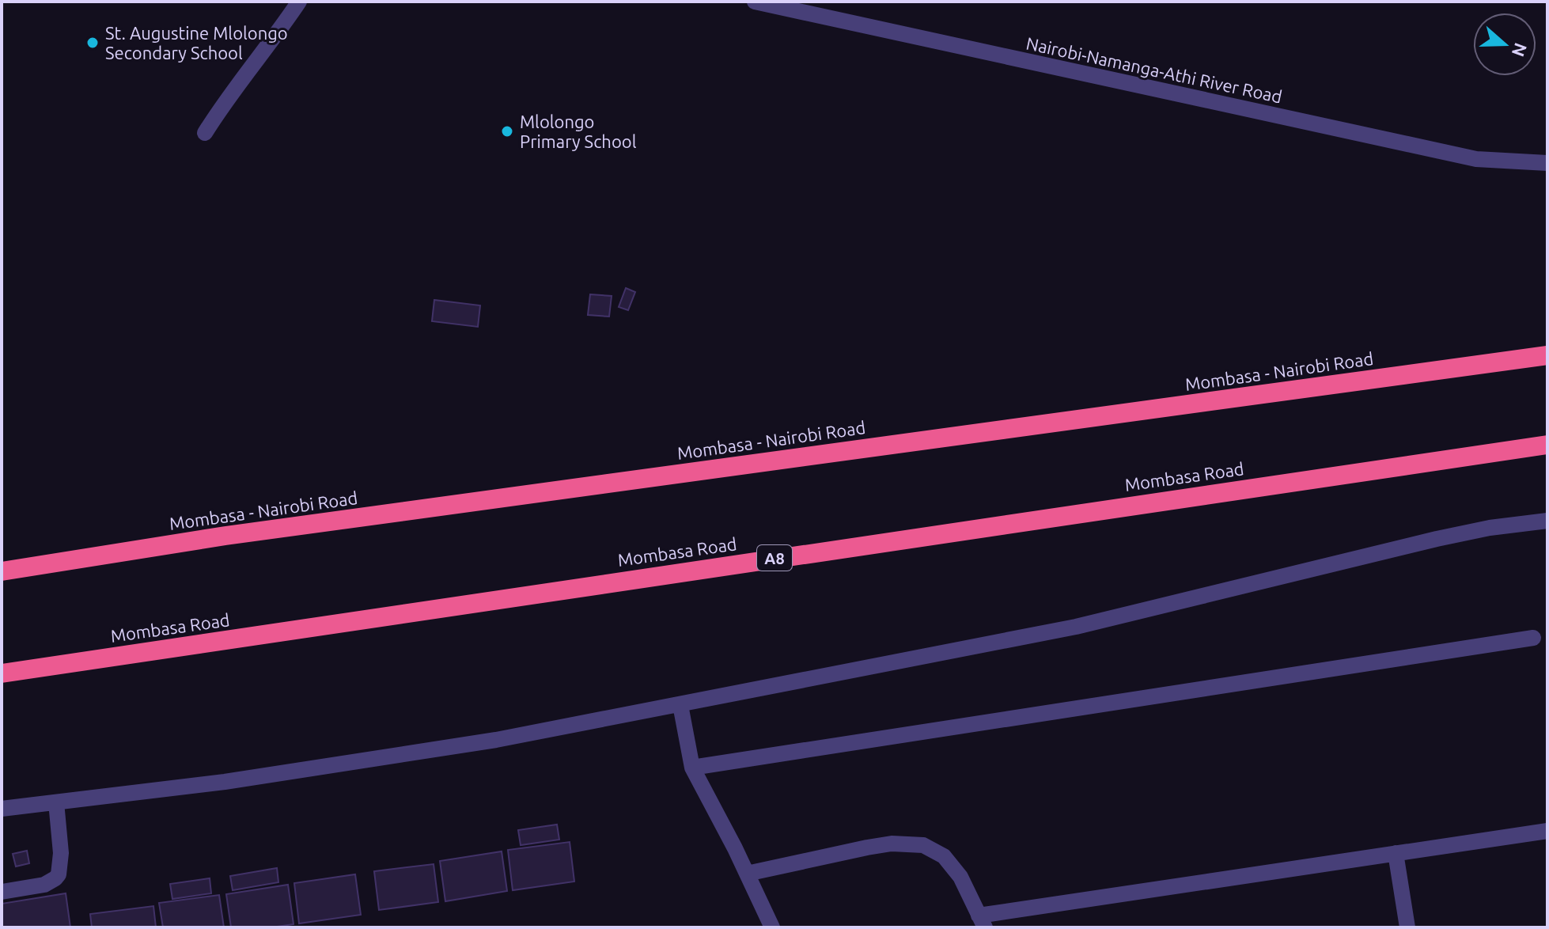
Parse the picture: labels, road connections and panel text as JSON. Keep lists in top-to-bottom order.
{
  "streets": {
    "highway": ["Mombasa - Nairobi Road", "Mombasa Road", "A8"],
    "street": ["Nairobi-Namanga-Athi River Road"]
  },
  "places": ["St. Augustine Mlolongo Secondary School", "Mlolongo Primary School"],
  "north": "right"
}
